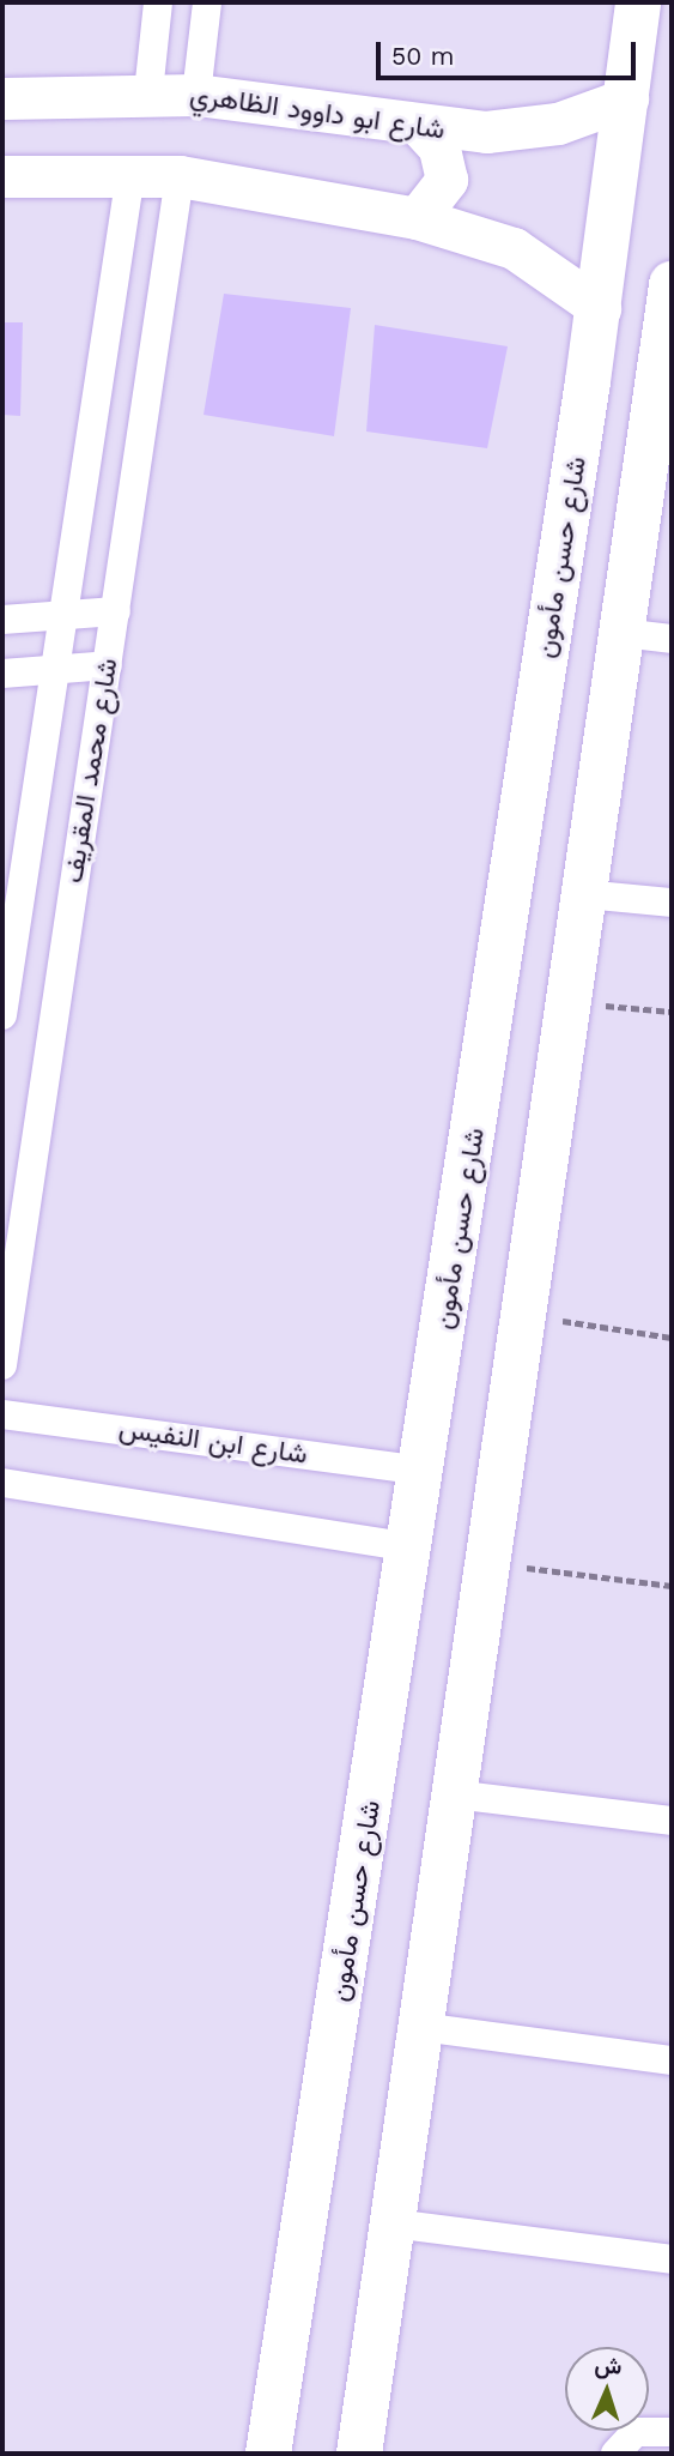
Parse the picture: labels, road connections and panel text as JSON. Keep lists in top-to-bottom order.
{
  "streets": {
    "main road": ["شارع حسن مأمون"],
    "street": ["شارع ابو داوود الظاهري", "شارع محمد المقريف", "شارع ابن النفيس"]
  },
  "crossings": [
    ["شارع ابو داوود الظاهري", "شارع حسن مأمون"],
    ["شارع حسن مأمون", "شارع ابن النفيس"]
  ],
  "scale_bar": "50 m",
  "north": "top"
}
